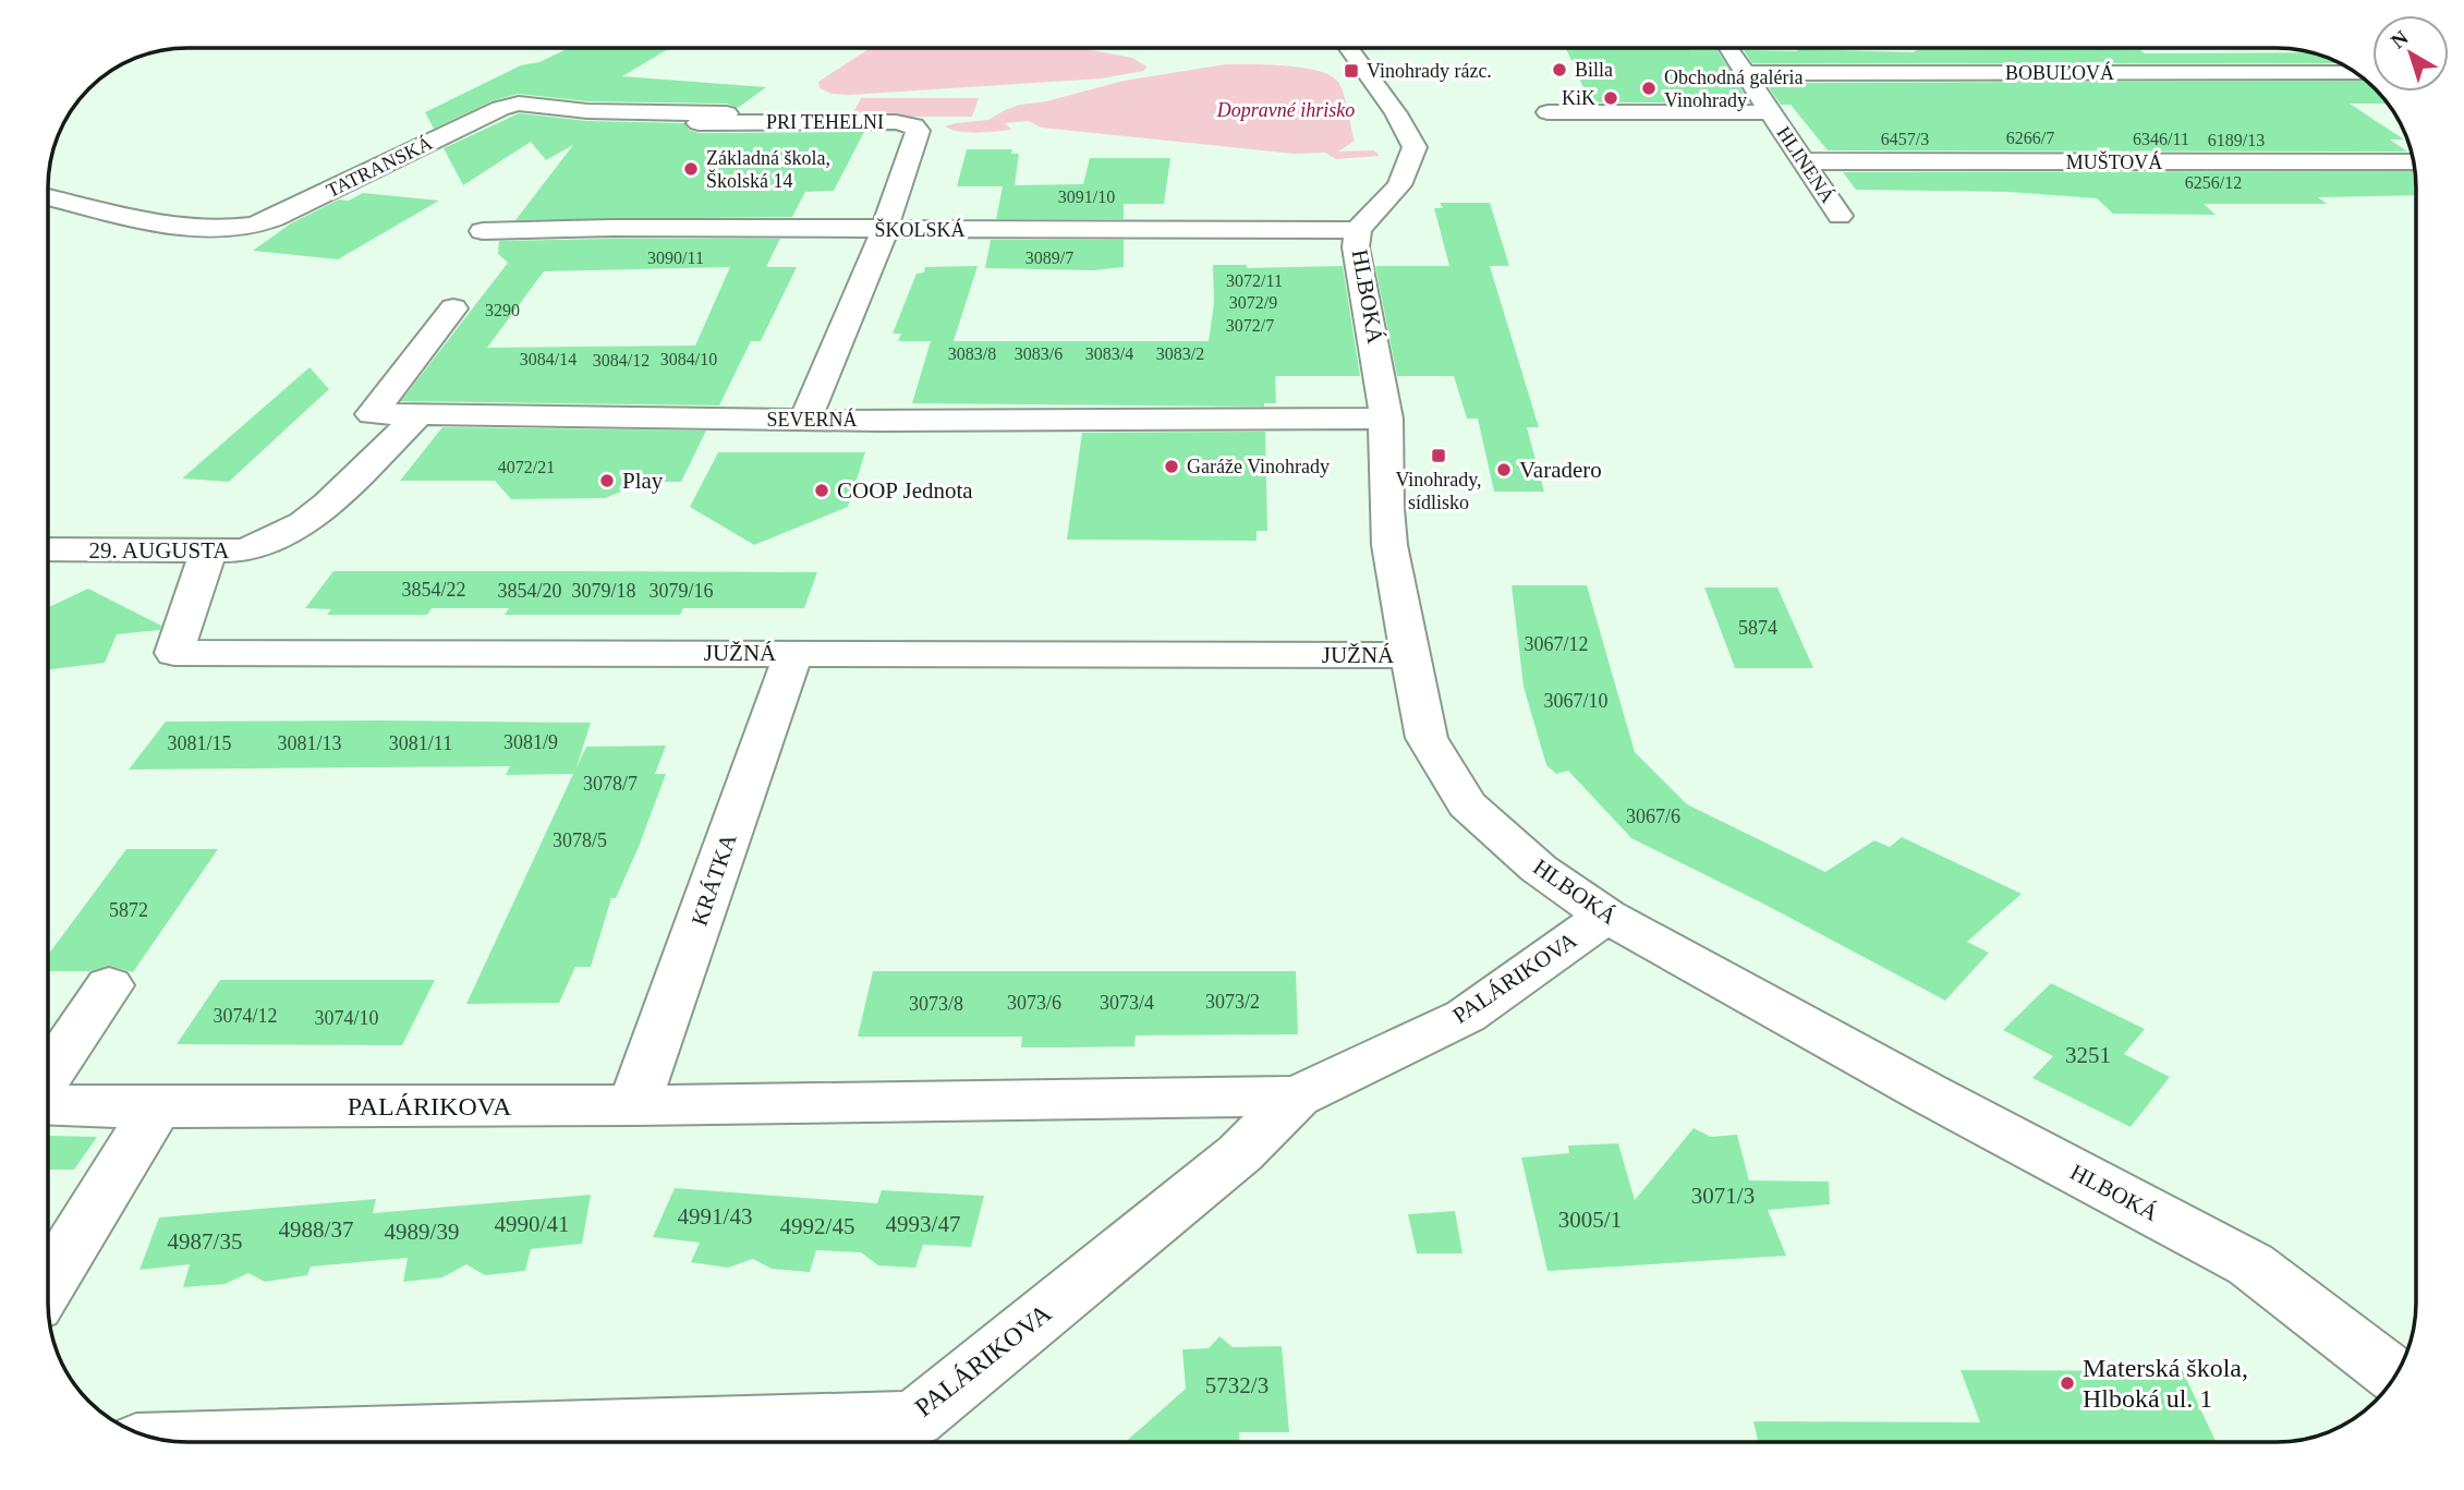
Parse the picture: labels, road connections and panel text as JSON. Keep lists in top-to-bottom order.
{
  "streets": {
    "street": [
      "BOBUĽOVÁ",
      "PRI TEHELNI",
      "MUŠTOVÁ",
      "HLINENÁ",
      "TATRANSKÁ",
      "ŠKOLSKÁ",
      "HLBOKÁ",
      "SEVERNÁ",
      "29. AUGUSTA",
      "JUŽNÁ",
      "KRÁTKA",
      "PALÁRIKOVA"
    ]
  },
  "crossings": [
    ["BOBUĽOVÁ", "HLINENÁ"],
    ["PRI TEHELNI", "ŠKOLSKÁ"],
    ["PRI TEHELNI", "SEVERNÁ"],
    ["MUŠTOVÁ", "HLINENÁ"],
    ["ŠKOLSKÁ", "HLBOKÁ"],
    ["HLBOKÁ", "SEVERNÁ"],
    ["HLBOKÁ", "JUŽNÁ"],
    ["HLBOKÁ", "PALÁRIKOVA"],
    ["SEVERNÁ", "29. AUGUSTA"],
    ["29. AUGUSTA", "JUŽNÁ"],
    ["JUŽNÁ", "KRÁTKA"],
    ["KRÁTKA", "PALÁRIKOVA"]
  ],
  "parks": ["Dopravné ihrisko"],
  "places": {
    "other": [
      "Billa",
      "Obchodná galéria Vinohrady",
      "KiK",
      "Základná škola, Školská 14",
      "Garáže Vinohrady",
      "Varadero",
      "Play",
      "COOP Jednota",
      "Materská škola, Hlboká ul. 1"
    ],
    "transit": ["Vinohrady rázc.", "Vinohrady, sídlisko"]
  },
  "house_numbers": [
    "6266/7",
    "6457/3",
    "6346/11",
    "6189/13",
    "6256/12",
    "3091/10",
    "3090/11",
    "3089/7",
    "3072/11",
    "3072/9",
    "3290",
    "3072/7",
    "3083/8",
    "3083/6",
    "3083/4",
    "3083/2",
    "3084/14",
    "3084/10",
    "3084/12",
    "4072/21",
    "3854/22",
    "3854/20",
    "3079/18",
    "3079/16",
    "5874",
    "3067/12",
    "3067/10",
    "3081/9",
    "3081/15",
    "3081/13",
    "3081/11",
    "3078/7",
    "3067/6",
    "3078/5",
    "5872",
    "3073/2",
    "3073/6",
    "3073/4",
    "3073/8",
    "3074/12",
    "3074/10",
    "3251",
    "3071/3",
    "4991/43",
    "3005/1",
    "4990/41",
    "4993/47",
    "4992/45",
    "4988/37",
    "4989/39",
    "4987/35",
    "5732/3"
  ],
  "north": "top left"
}
